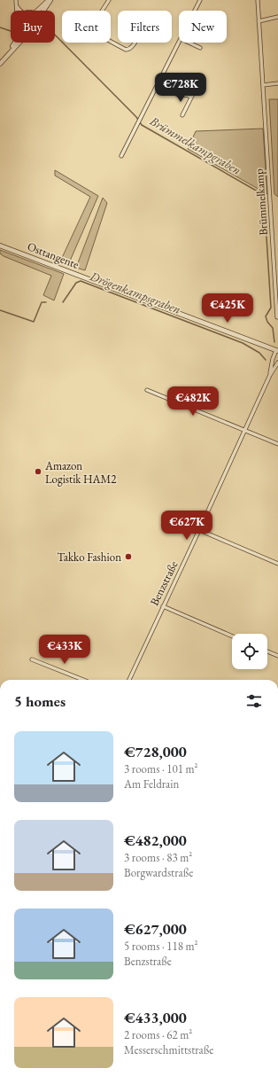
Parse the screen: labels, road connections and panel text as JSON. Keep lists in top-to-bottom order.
{
  "streets": {
    "street": ["Brümmelkamp", "Osttangente", "Benzstraße"]
  },
  "crossings": [
    ["Osttangente", "Benzstraße"]
  ],
  "water": ["Brümmelkampgraben", "Drögenkampsgraben"],
  "places": ["Amazon Logistik HAM2", "Takko Fashion"],
  "page": {
    "chip": [
      "Buy",
      "Rent",
      "Filters",
      "New"
    ],
    "price": [
      "€728K",
      "€425K",
      "€482K",
      "€627K",
      "€433K"
    ],
    "heading": "5 homes",
    "list": [
      {
        "name": "€728,000",
        "note": "3 rooms · 101 m² · Am Feldrain"
      },
      {
        "name": "€482,000",
        "note": "3 rooms · 83 m² · Borgwardstraße"
      },
      {
        "name": "€627,000",
        "note": "5 rooms · 118 m² · Benzstraße"
      },
      {
        "name": "€433,000",
        "note": "2 rooms · 62 m² · Messerschmittstraße"
      }
    ]
  }
}
